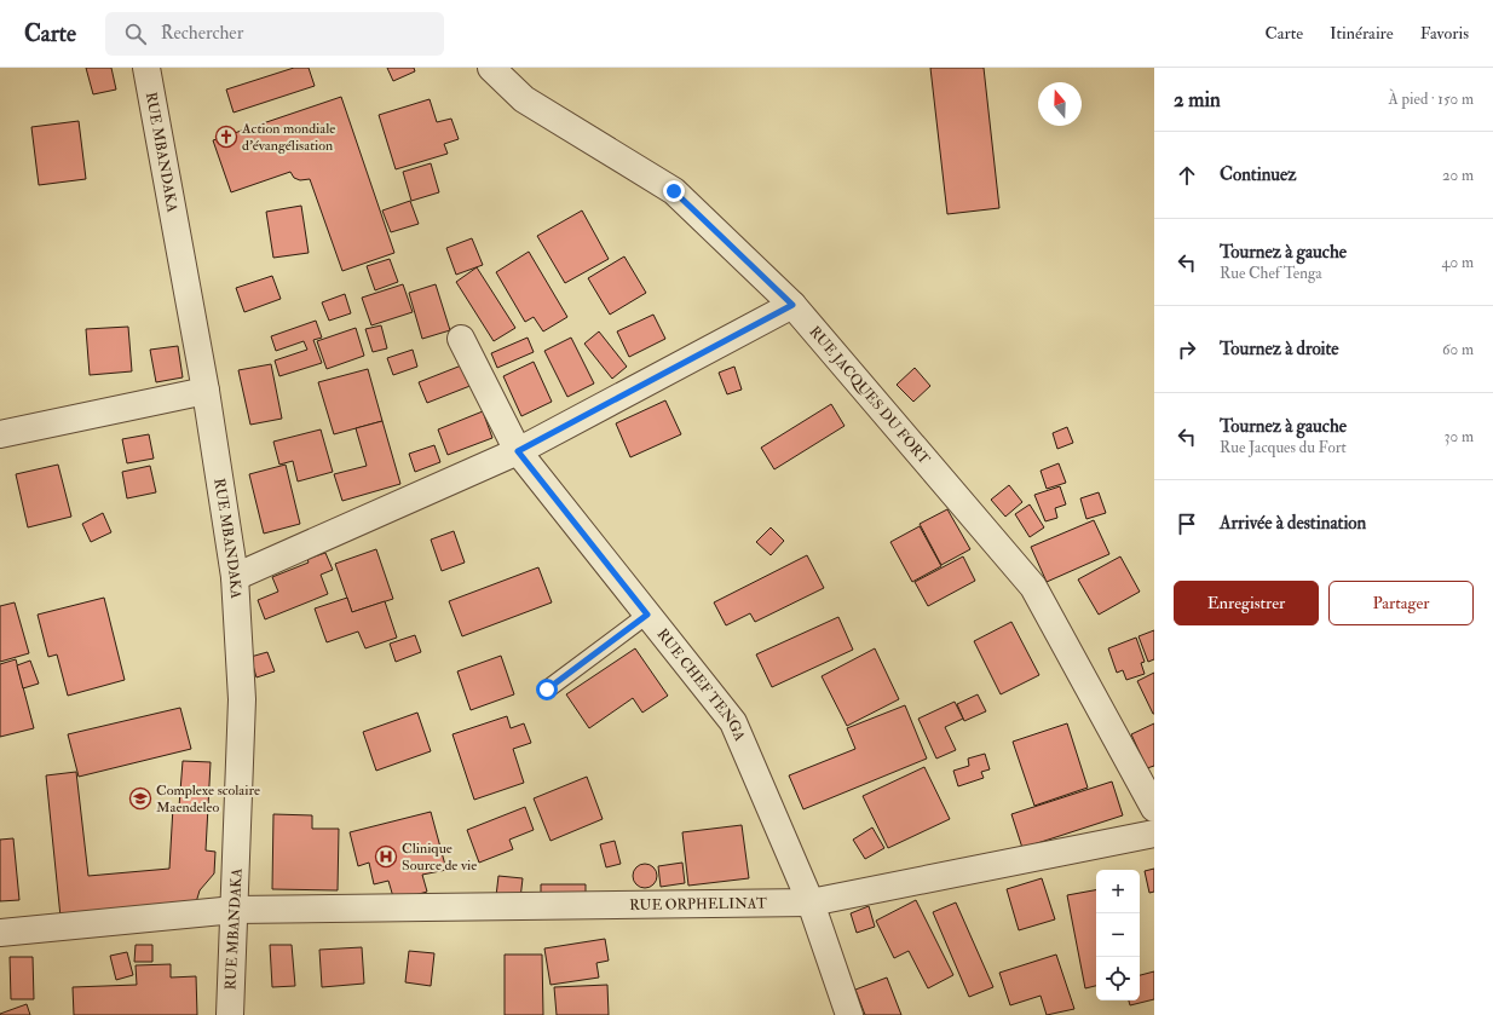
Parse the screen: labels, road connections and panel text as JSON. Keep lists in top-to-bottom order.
{
  "streets": {
    "street": [
      "RUE MBANDAKA",
      "RUE JACQUES DU FORT",
      "RUE CHEF TENGA",
      "RUE ORPHELINAT"
    ]
  },
  "crossings": [
    ["RUE MBANDAKA", "RUE ORPHELINAT"],
    ["RUE CHEF TENGA", "RUE ORPHELINAT"]
  ],
  "places": {
    "church": ["Action mondiale d'évangélisation"],
    "school or university": ["Complexe scolaire Maendeleo"],
    "hospital": ["Clinique Source de vie"]
  },
  "north": "top",
  "page": {
    "header": "Carte",
    "search": "Rechercher",
    "nav": ["Carte", "Itinéraire", "Favoris"],
    "heading": ["2 min", "À pied · 150 m"],
    "list": [
      ["Continuez", "20 m"],
      ["Tournez à gauche", "Rue Chef Tenga", "40 m"],
      ["Tournez à droite", "60 m"],
      ["Tournez à gauche", "Rue Jacques du Fort", "30 m"],
      "Arrivée à destination"
    ],
    "buttons": ["Enregistrer", "Partager"],
    "map_buttons": ["+", "−"]
  }
}
